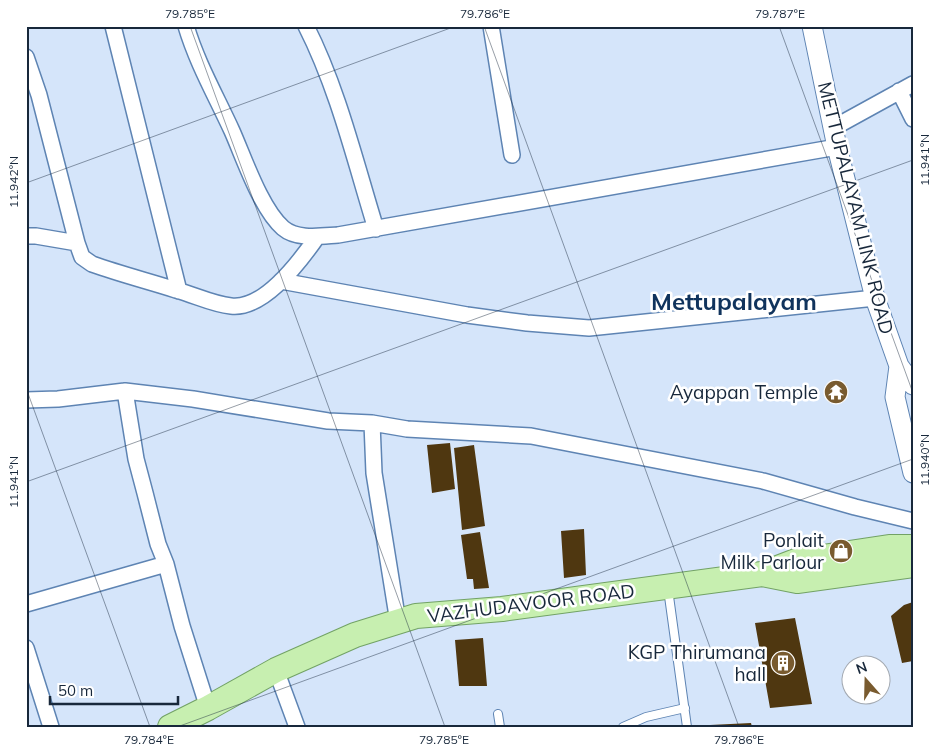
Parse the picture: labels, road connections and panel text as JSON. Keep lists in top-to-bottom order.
{
  "streets": {
    "main road": ["VAZHUDAVOOR ROAD"],
    "street": ["METTUPALAYAM LINK ROAD"]
  },
  "districts": ["Mettupalayam"],
  "places": {
    "temple": ["Ayappan Temple"],
    "shop": ["Ponlait Milk Parlour"],
    "building": ["KGP Thirumana hall"]
  },
  "scale_bar": "50 m",
  "north": "top",
  "coordinates": [
    "79.785°E",
    "79.786°E",
    "79.787°E",
    "11.941°N",
    "11.942°N",
    "11.940°N",
    "79.784°E"
  ]
}
